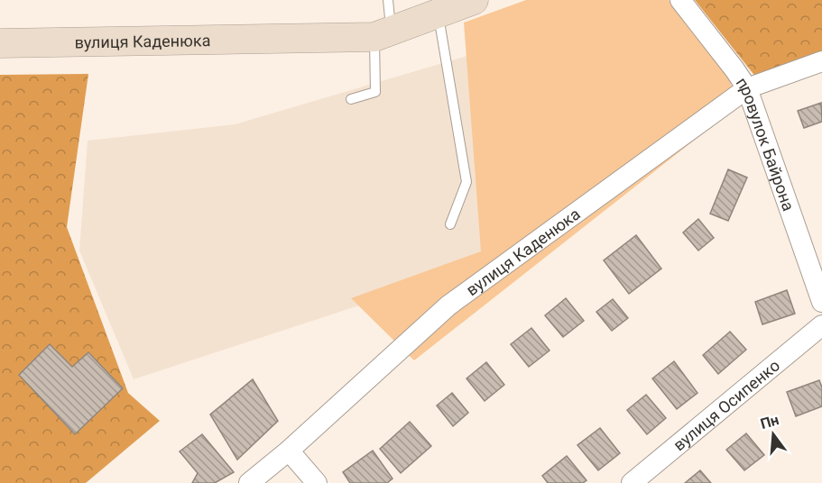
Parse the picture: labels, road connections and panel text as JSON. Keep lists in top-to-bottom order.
{
  "streets": {
    "street": ["вулиця Каденюка", "провулок Байрона", "вулиця Осипенко"]
  },
  "crossings": [
    ["вулиця Каденюка", "провулок Байрона"]
  ],
  "north": "top"
}
